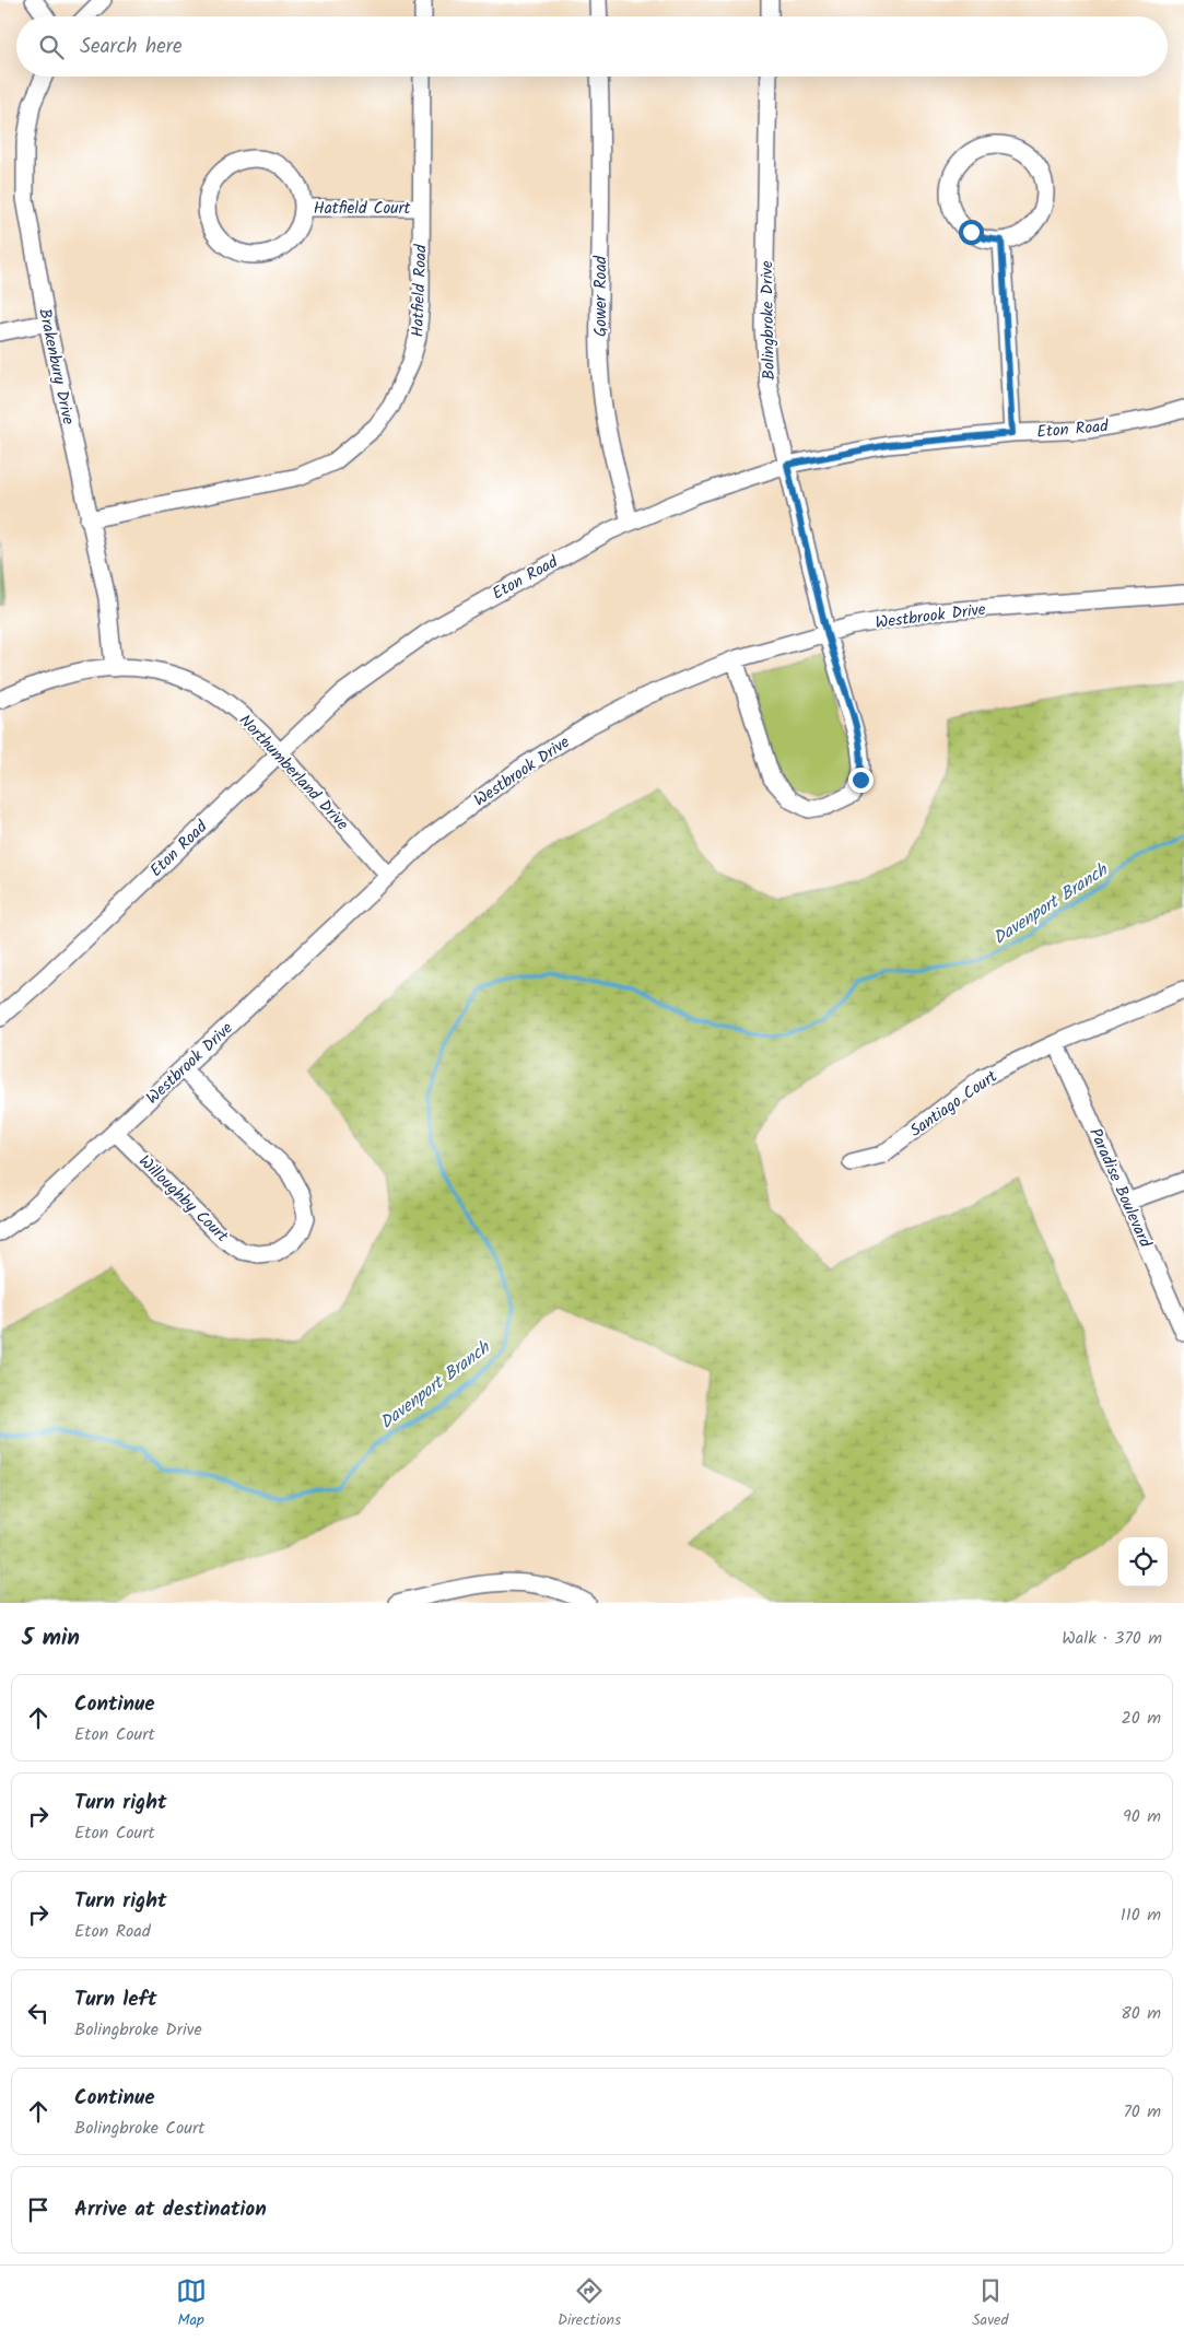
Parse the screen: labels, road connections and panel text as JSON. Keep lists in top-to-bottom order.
{
  "streets": {
    "street": [
      "Hatfield Court",
      "Hatfield Road",
      "Gower Road",
      "Bolingbroke Drive",
      "Brakenbury Drive",
      "Eton Road",
      "Westbrook Drive",
      "Northumberland Drive",
      "Santiago Court",
      "Paradise Boulevard",
      "Willoughby Court"
    ]
  },
  "crossings": [
    ["Hatfield Court", "Hatfield Road"],
    ["Hatfield Road", "Brakenbury Drive"],
    ["Gower Road", "Eton Road"],
    ["Bolingbroke Drive", "Eton Road"],
    ["Bolingbroke Drive", "Westbrook Drive"],
    ["Brakenbury Drive", "Northumberland Drive"],
    ["Eton Road", "Northumberland Drive"],
    ["Westbrook Drive", "Northumberland Drive"],
    ["Westbrook Drive", "Willoughby Court"],
    ["Santiago Court", "Paradise Boulevard"]
  ],
  "water": ["Davenport Branch"],
  "page": {
    "search": "Search here",
    "heading": ["5 min", "Walk · 370 m"],
    "list": [
      ["Continue", "Eton Court", "20 m"],
      ["Turn right", "Eton Court", "90 m"],
      ["Turn right", "Eton Road", "110 m"],
      ["Turn left", "Bolingbroke Drive", "80 m"],
      ["Continue", "Bolingbroke Court", "70 m"],
      "Arrive at destination"
    ],
    "nav": ["Map", "Directions", "Saved"]
  }
}
